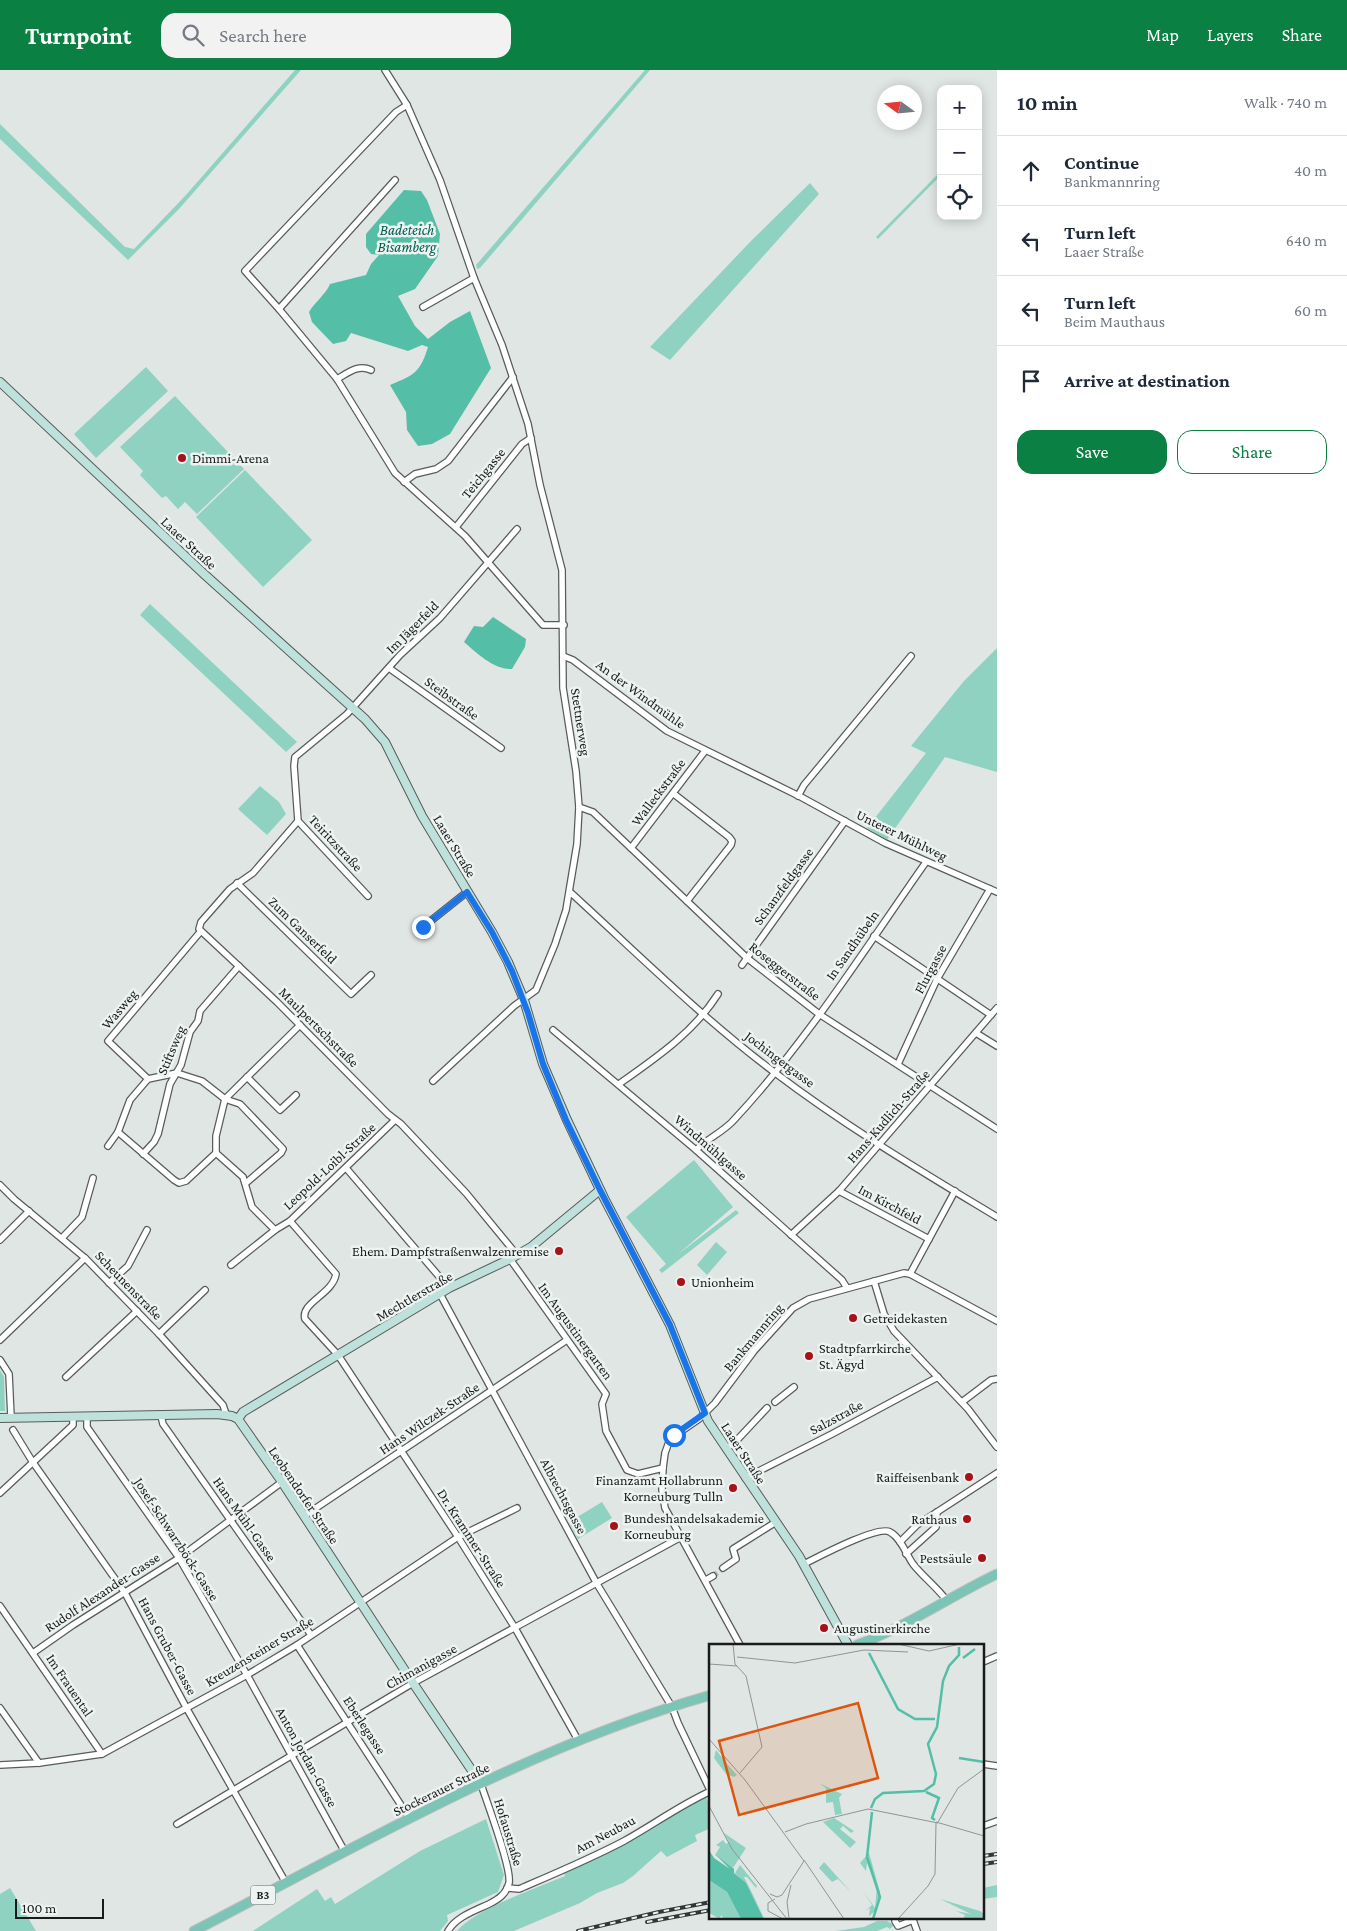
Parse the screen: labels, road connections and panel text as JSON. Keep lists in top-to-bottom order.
{
  "streets": {
    "main road": ["Stockerauer Straße", "B3"],
    "street": [
      "Teichgasse",
      "Laaer Straße",
      "Im Jägerfeld",
      "An der Windmühle",
      "Steibstraße",
      "Stettnerweg",
      "Walleckstraße",
      "Unterer Mühlweg",
      "Teiritzstraße",
      "Schanzfeldgasse",
      "Zum Ganserfeld",
      "In Sandhübeln",
      "Flurgasse",
      "Roseggerstraße",
      "Wasweg",
      "Maulpertschstraße",
      "Stiftsweg",
      "Jochingergasse",
      "Hans-Kudlich-Straße",
      "Windmühlgasse",
      "Leopold-Loibl-Straße",
      "Im Kirchfeld",
      "Scheunenstraße",
      "Mechtlerstraße",
      "Im Augustinergarten",
      "Bankmannring",
      "Salzstraße",
      "Hans Wilczek-Straße",
      "Leobendorfer Straße",
      "Albrechtsgasse",
      "Hans Mühl-Gasse",
      "Dr. Krammer-Straße",
      "Josef-Schwarzböck-Gasse",
      "Rudolf Alexander-Gasse",
      "Hans Gruber-Gasse",
      "Kreuzensteiner Straße",
      "Chimanigasse",
      "Im Frauental",
      "Eberlegasse",
      "Anton Jordan-Gasse",
      "Hofaustraße",
      "Am Neubau"
    ]
  },
  "crossings": [
    ["Teichgasse", "Stettnerweg"],
    ["Laaer Straße", "Im Jägerfeld"],
    ["Laaer Straße", "Stettnerweg"],
    ["Laaer Straße", "Teiritzstraße"],
    ["Laaer Straße", "Mechtlerstraße"],
    ["Laaer Straße", "Bankmannring"],
    ["Laaer Straße", "Salzstraße"],
    ["Im Jägerfeld", "Steibstraße"],
    ["Im Jägerfeld", "Teiritzstraße"],
    ["An der Windmühle", "Stettnerweg"],
    ["An der Windmühle", "Walleckstraße"],
    ["An der Windmühle", "Unterer Mühlweg"],
    ["Stettnerweg", "Roseggerstraße"],
    ["Stettnerweg", "Jochingergasse"],
    ["Walleckstraße", "Unterer Mühlweg"],
    ["Walleckstraße", "Roseggerstraße"],
    ["Unterer Mühlweg", "Schanzfeldgasse"],
    ["Unterer Mühlweg", "In Sandhübeln"],
    ["Unterer Mühlweg", "Flurgasse"],
    ["Schanzfeldgasse", "Roseggerstraße"],
    ["In Sandhübeln", "Roseggerstraße"],
    ["In Sandhübeln", "Jochingergasse"],
    ["In Sandhübeln", "Windmühlgasse"],
    ["Flurgasse", "Roseggerstraße"],
    ["Roseggerstraße", "Hans-Kudlich-Straße"],
    ["Wasweg", "Maulpertschstraße"],
    ["Maulpertschstraße", "Stiftsweg"],
    ["Maulpertschstraße", "Leopold-Loibl-Straße"],
    ["Maulpertschstraße", "Mechtlerstraße"],
    ["Maulpertschstraße", "Im Augustinergarten"],
    ["Jochingergasse", "Hans-Kudlich-Straße"],
    ["Hans-Kudlich-Straße", "Windmühlgasse"],
    ["Hans-Kudlich-Straße", "Im Kirchfeld"],
    ["Windmühlgasse", "Bankmannring"],
    ["Mechtlerstraße", "Im Augustinergarten"],
    ["Mechtlerstraße", "Leobendorfer Straße"],
    ["Mechtlerstraße", "Albrechtsgasse"],
    ["Mechtlerstraße", "Dr. Krammer-Straße"],
    ["Im Augustinergarten", "Bankmannring"],
    ["Im Augustinergarten", "Hans Wilczek-Straße"],
    ["Bankmannring", "Chimanigasse"],
    ["Hans Wilczek-Straße", "Leobendorfer Straße"],
    ["Hans Wilczek-Straße", "Albrechtsgasse"],
    ["Hans Wilczek-Straße", "Dr. Krammer-Straße"],
    ["Leobendorfer Straße", "Rudolf Alexander-Gasse"],
    ["Leobendorfer Straße", "Kreuzensteiner Straße"],
    ["Leobendorfer Straße", "Chimanigasse"],
    ["Leobendorfer Straße", "Stockerauer Straße"],
    ["Leobendorfer Straße", "Hofaustraße"],
    ["Albrechtsgasse", "Chimanigasse"],
    ["Albrechtsgasse", "Stockerauer Straße"],
    ["Hans Mühl-Gasse", "Rudolf Alexander-Gasse"],
    ["Hans Mühl-Gasse", "Kreuzensteiner Straße"],
    ["Dr. Krammer-Straße", "Kreuzensteiner Straße"],
    ["Dr. Krammer-Straße", "Chimanigasse"],
    ["Dr. Krammer-Straße", "Stockerauer Straße"],
    ["Josef-Schwarzböck-Gasse", "Rudolf Alexander-Gasse"],
    ["Josef-Schwarzböck-Gasse", "Kreuzensteiner Straße"],
    ["Josef-Schwarzböck-Gasse", "Anton Jordan-Gasse"],
    ["Rudolf Alexander-Gasse", "Hans Gruber-Gasse"],
    ["Rudolf Alexander-Gasse", "Im Frauental"],
    ["Hans Gruber-Gasse", "Kreuzensteiner Straße"],
    ["Hans Gruber-Gasse", "Chimanigasse"],
    ["Hans Gruber-Gasse", "Stockerauer Straße"],
    ["Kreuzensteiner Straße", "Im Frauental"],
    ["Kreuzensteiner Straße", "Eberlegasse"],
    ["Kreuzensteiner Straße", "Anton Jordan-Gasse"],
    ["Chimanigasse", "Eberlegasse"],
    ["Chimanigasse", "Anton Jordan-Gasse"],
    ["Eberlegasse", "Stockerauer Straße"],
    ["Anton Jordan-Gasse", "Stockerauer Straße"],
    ["Stockerauer Straße", "Hofaustraße"],
    ["Hofaustraße", "Am Neubau"]
  ],
  "water": ["Badeteich Bisamberg"],
  "places": [
    "Dimmi-Arena",
    "Ehem. Dampfstraßenwalzenremise",
    "Unionheim",
    "Getreidekasten",
    "Stadtpfarrkirche St. Ägyd",
    "Raiffeisenbank",
    "Finanzamt Hollabrunn Korneuburg Tulln",
    "Rathaus",
    "Bundeshandelsakademie Korneuburg",
    "Pestsäule",
    "Augustinerkirche"
  ],
  "scale_bar": "100 m",
  "north": "left",
  "page": {
    "header": "Turnpoint",
    "search": "Search here",
    "nav": ["Map", "Layers", "Share"],
    "heading": ["10 min", "Walk · 740 m"],
    "map_buttons": ["+", "−"],
    "list": [
      ["Continue", "Bankmannring", "40 m"],
      ["Turn left", "Laaer Straße", "640 m"],
      ["Turn left", "Beim Mauthaus", "60 m"],
      "Arrive at destination"
    ],
    "buttons": ["Save", "Share"],
    "scale": "100 m"
  }
}
